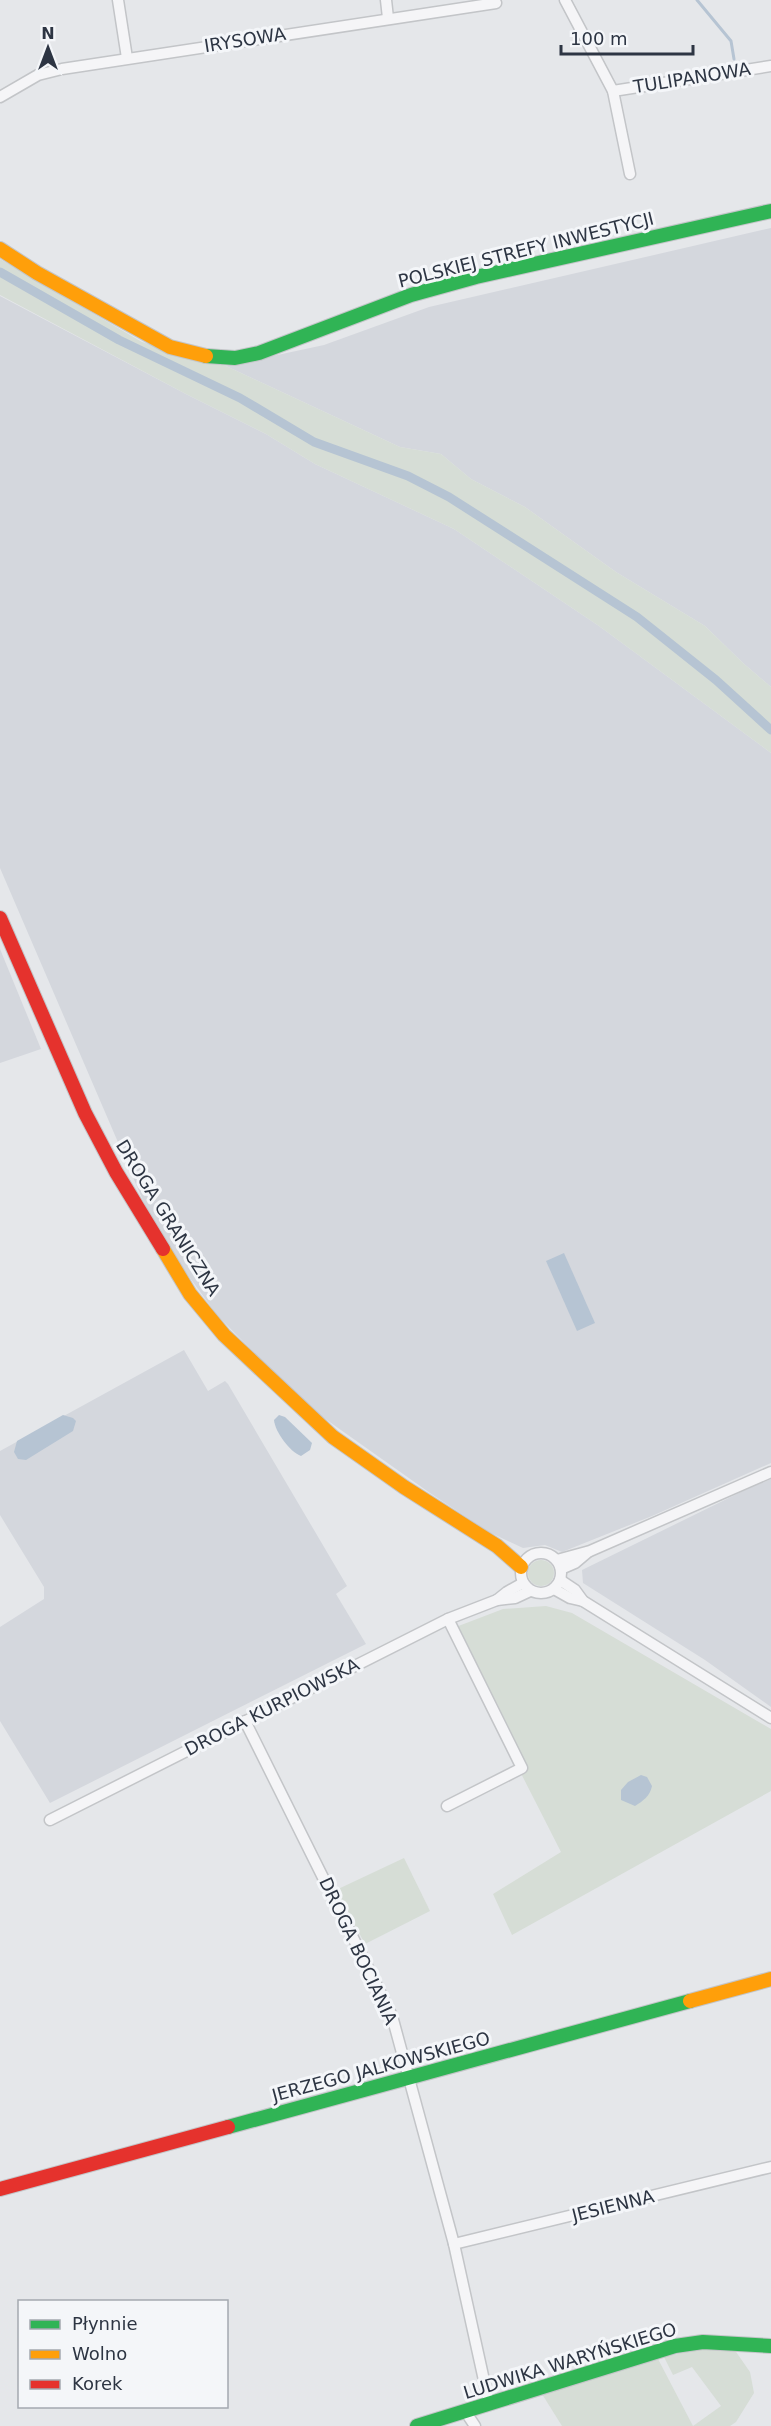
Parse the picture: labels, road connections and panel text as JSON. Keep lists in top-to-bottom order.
{
  "streets": {
    "street": [
      "IRYSOWA",
      "TULIPANOWA",
      "POLSKIEJ STREFY INWESTYCJI",
      "DROGA GRANICZNA",
      "DROGA KURPIOWSKA",
      "DROGA BOCIANIA",
      "JERZEGO JALKOWSKIEGO",
      "JESIENNA",
      "LUDWIKA WARYŃSKIEGO"
    ]
  },
  "crossings": [
    ["DROGA GRANICZNA", "DROGA KURPIOWSKA"],
    ["DROGA KURPIOWSKA", "DROGA BOCIANIA"],
    ["DROGA BOCIANIA", "JERZEGO JALKOWSKIEGO"],
    ["DROGA BOCIANIA", "JESIENNA"],
    ["DROGA BOCIANIA", "LUDWIKA WARYŃSKIEGO"]
  ],
  "legend": ["Płynnie", "Wolno", "Korek"],
  "scale_bar": "100 m",
  "north": "top"
}
